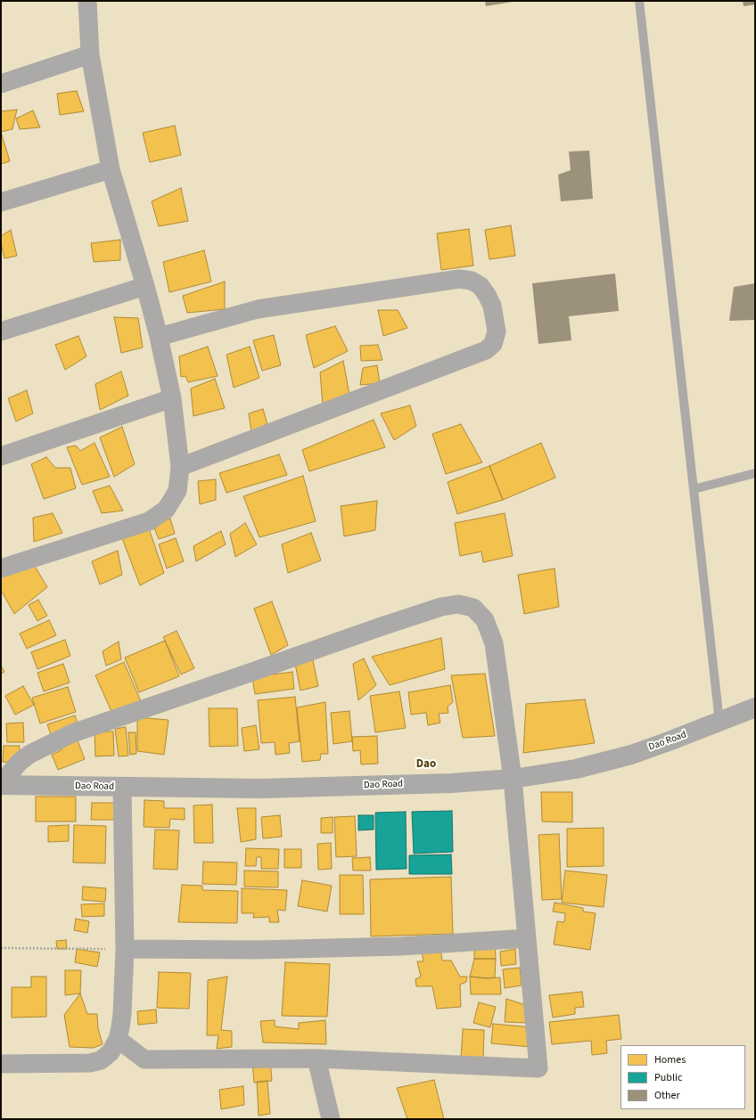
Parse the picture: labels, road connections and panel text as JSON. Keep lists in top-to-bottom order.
{
  "streets": {
    "street": ["Dao Road"]
  },
  "districts": ["Dao"],
  "legend": ["Homes", "Public", "Other"]
}
